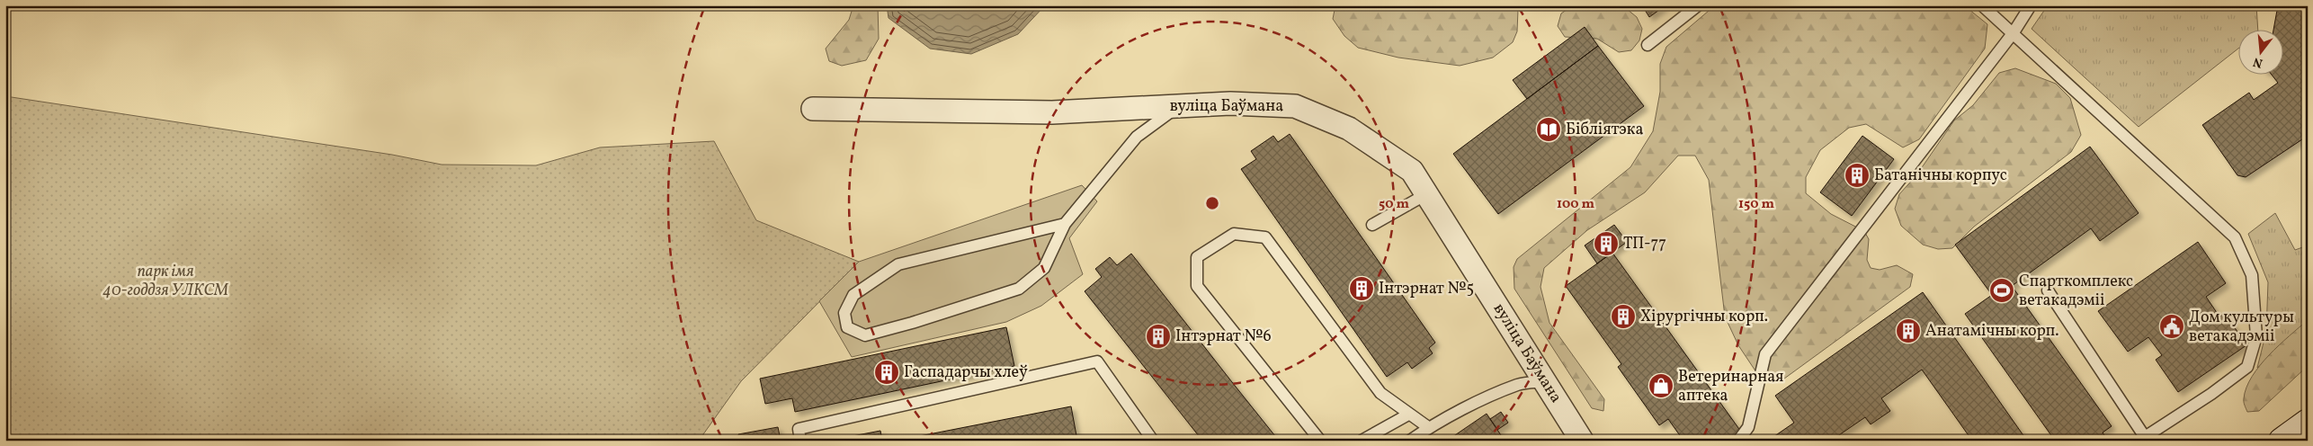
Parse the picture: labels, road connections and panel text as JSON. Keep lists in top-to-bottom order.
{
  "streets": {
    "street": ["вуліца Баўмана"]
  },
  "parks": ["парк імя 40-годдзя УЛКСМ"],
  "places": {
    "library": ["Бібліятэка"],
    "building": [
      "Батанічны корпус",
      "ТП-77",
      "Інтэрнат №5",
      "Хірургічны корп.",
      "Анатамічны корп.",
      "Інтэрнат №6",
      "Гаспадарчы хлеў"
    ],
    "sports": ["Спарткомплекс ветакадэміі"],
    "public building": ["Дом культуры ветакадэміі"],
    "shop": ["Ветеринарная аптека"]
  },
  "north": "bottom",
  "rings": ["50 m", "100 m", "150 m"]
}
